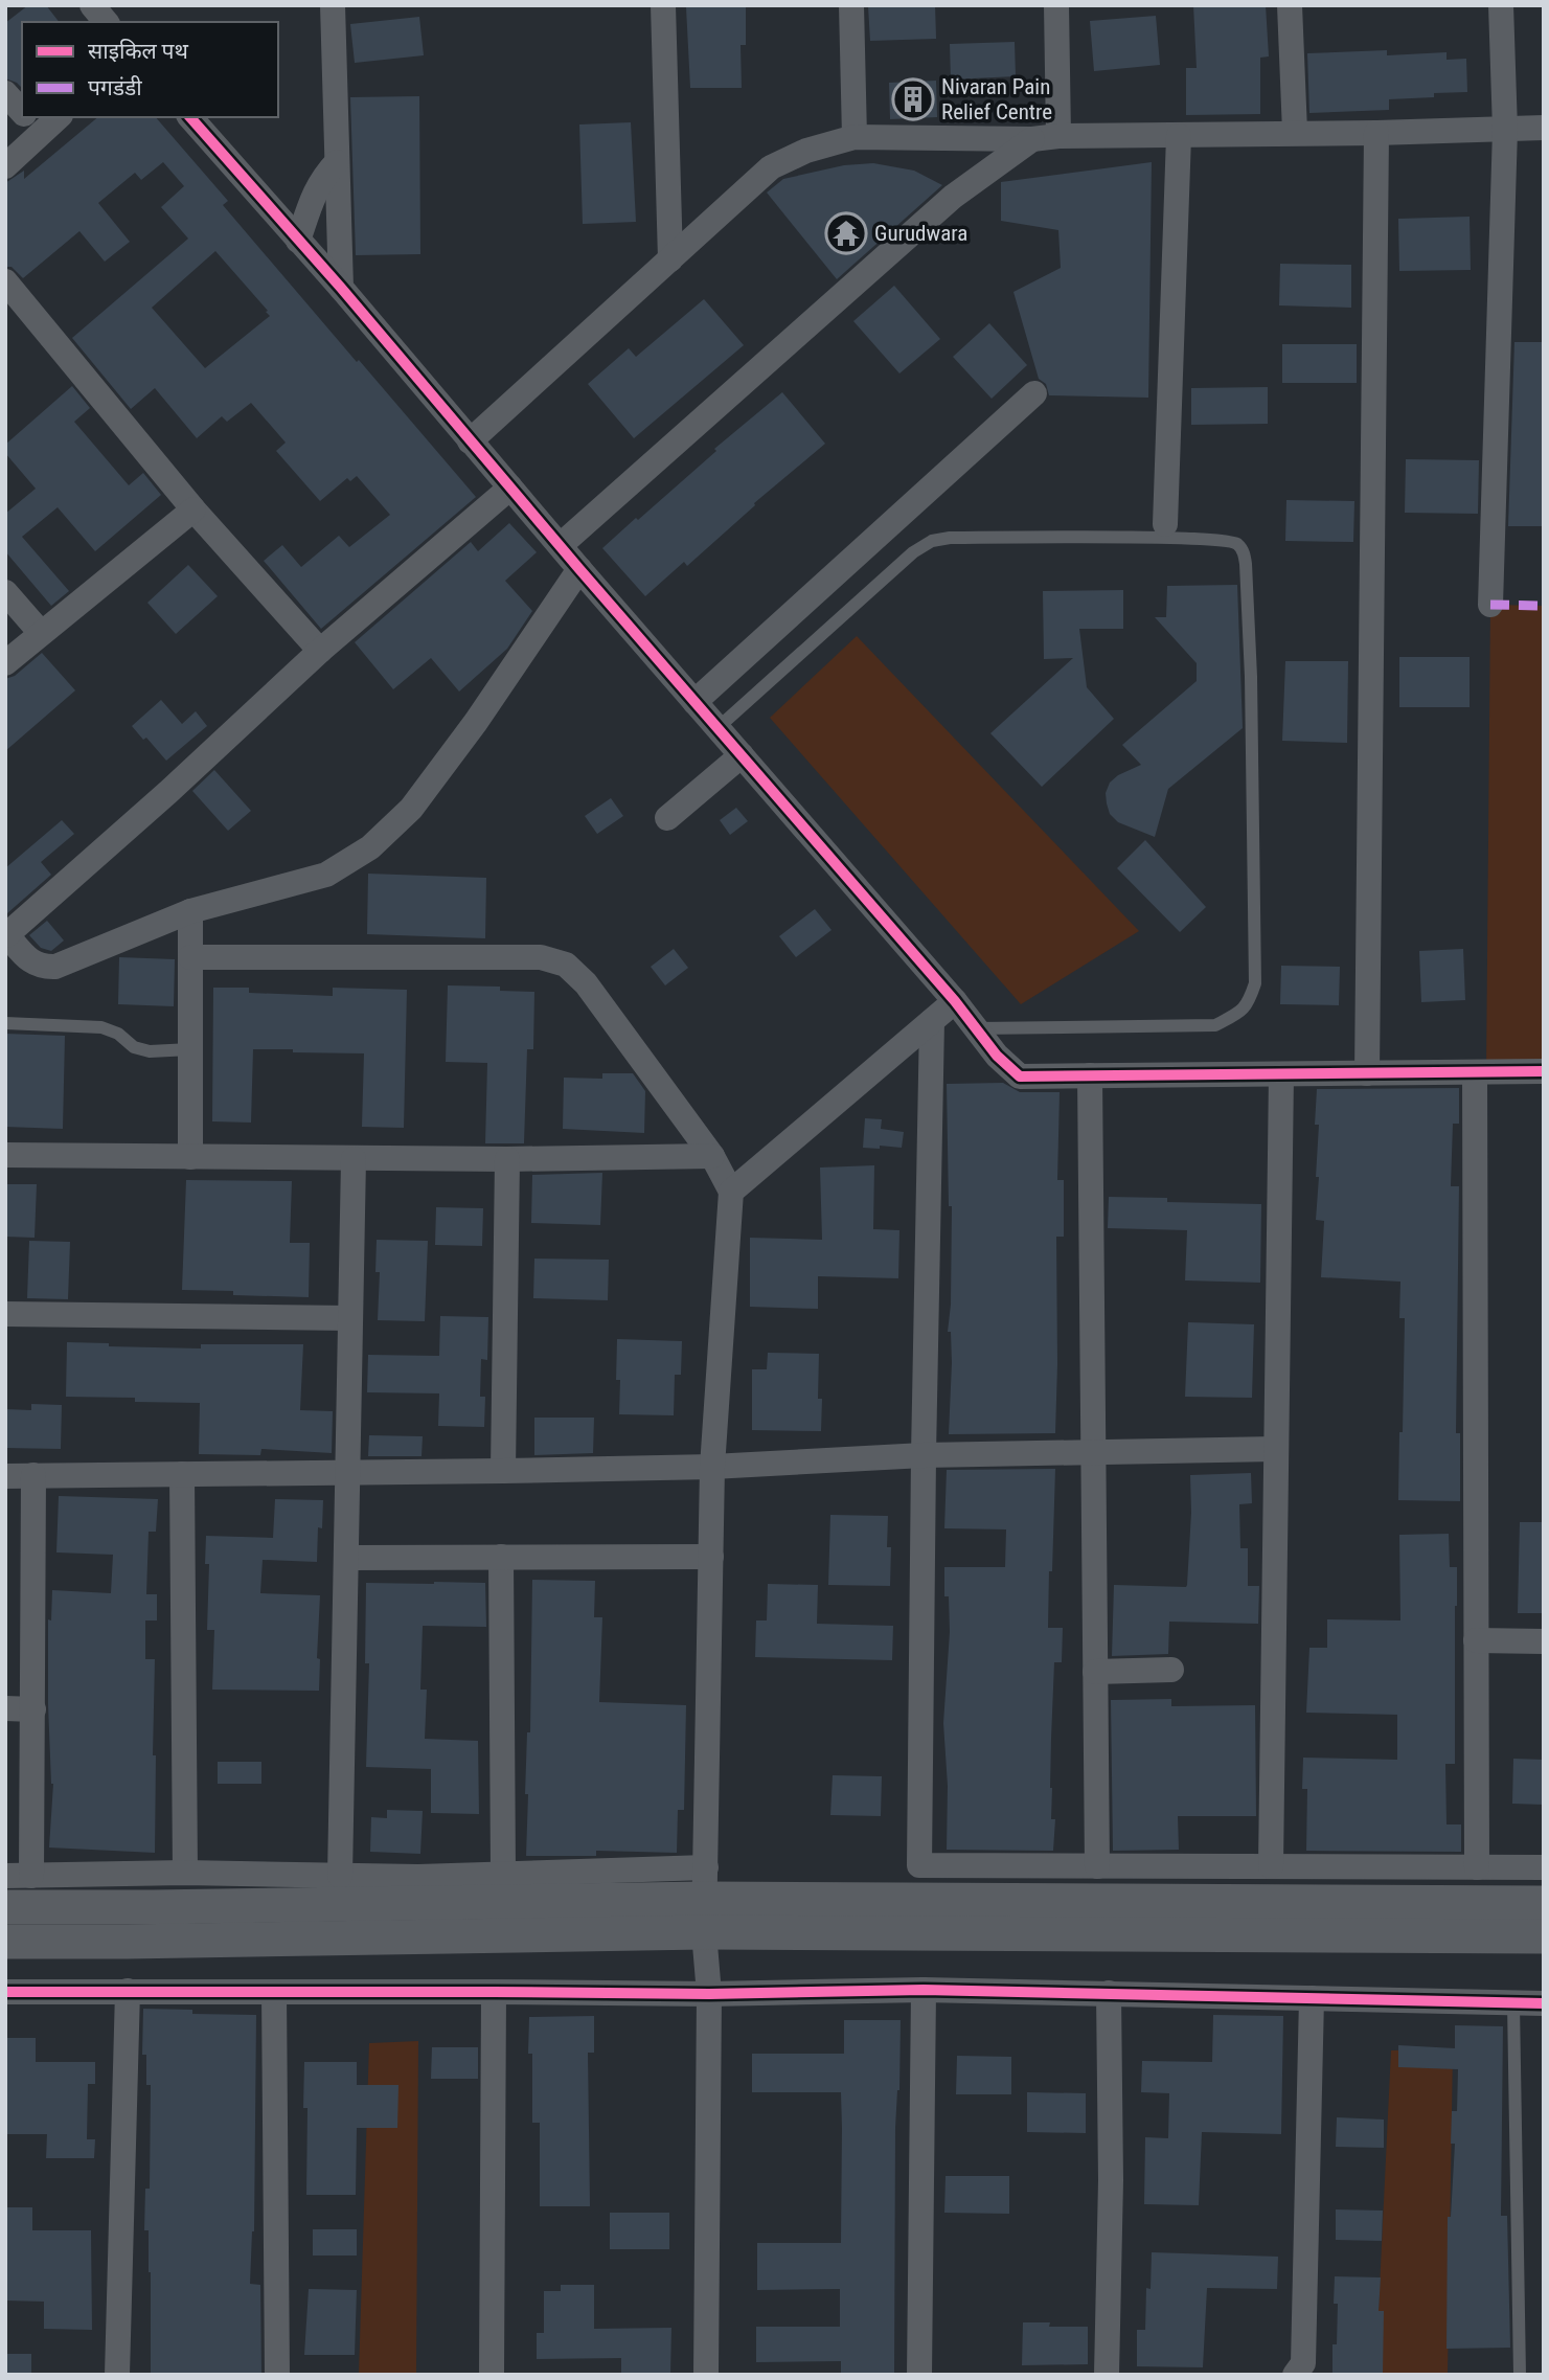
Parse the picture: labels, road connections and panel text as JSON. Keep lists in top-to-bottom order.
{
  "places": {
    "building": ["Nivaran Pain Relief Centre"],
    "temple": ["Gurudwara"]
  },
  "legend": ["साइकिल पथ", "पगडंडी"]
}
